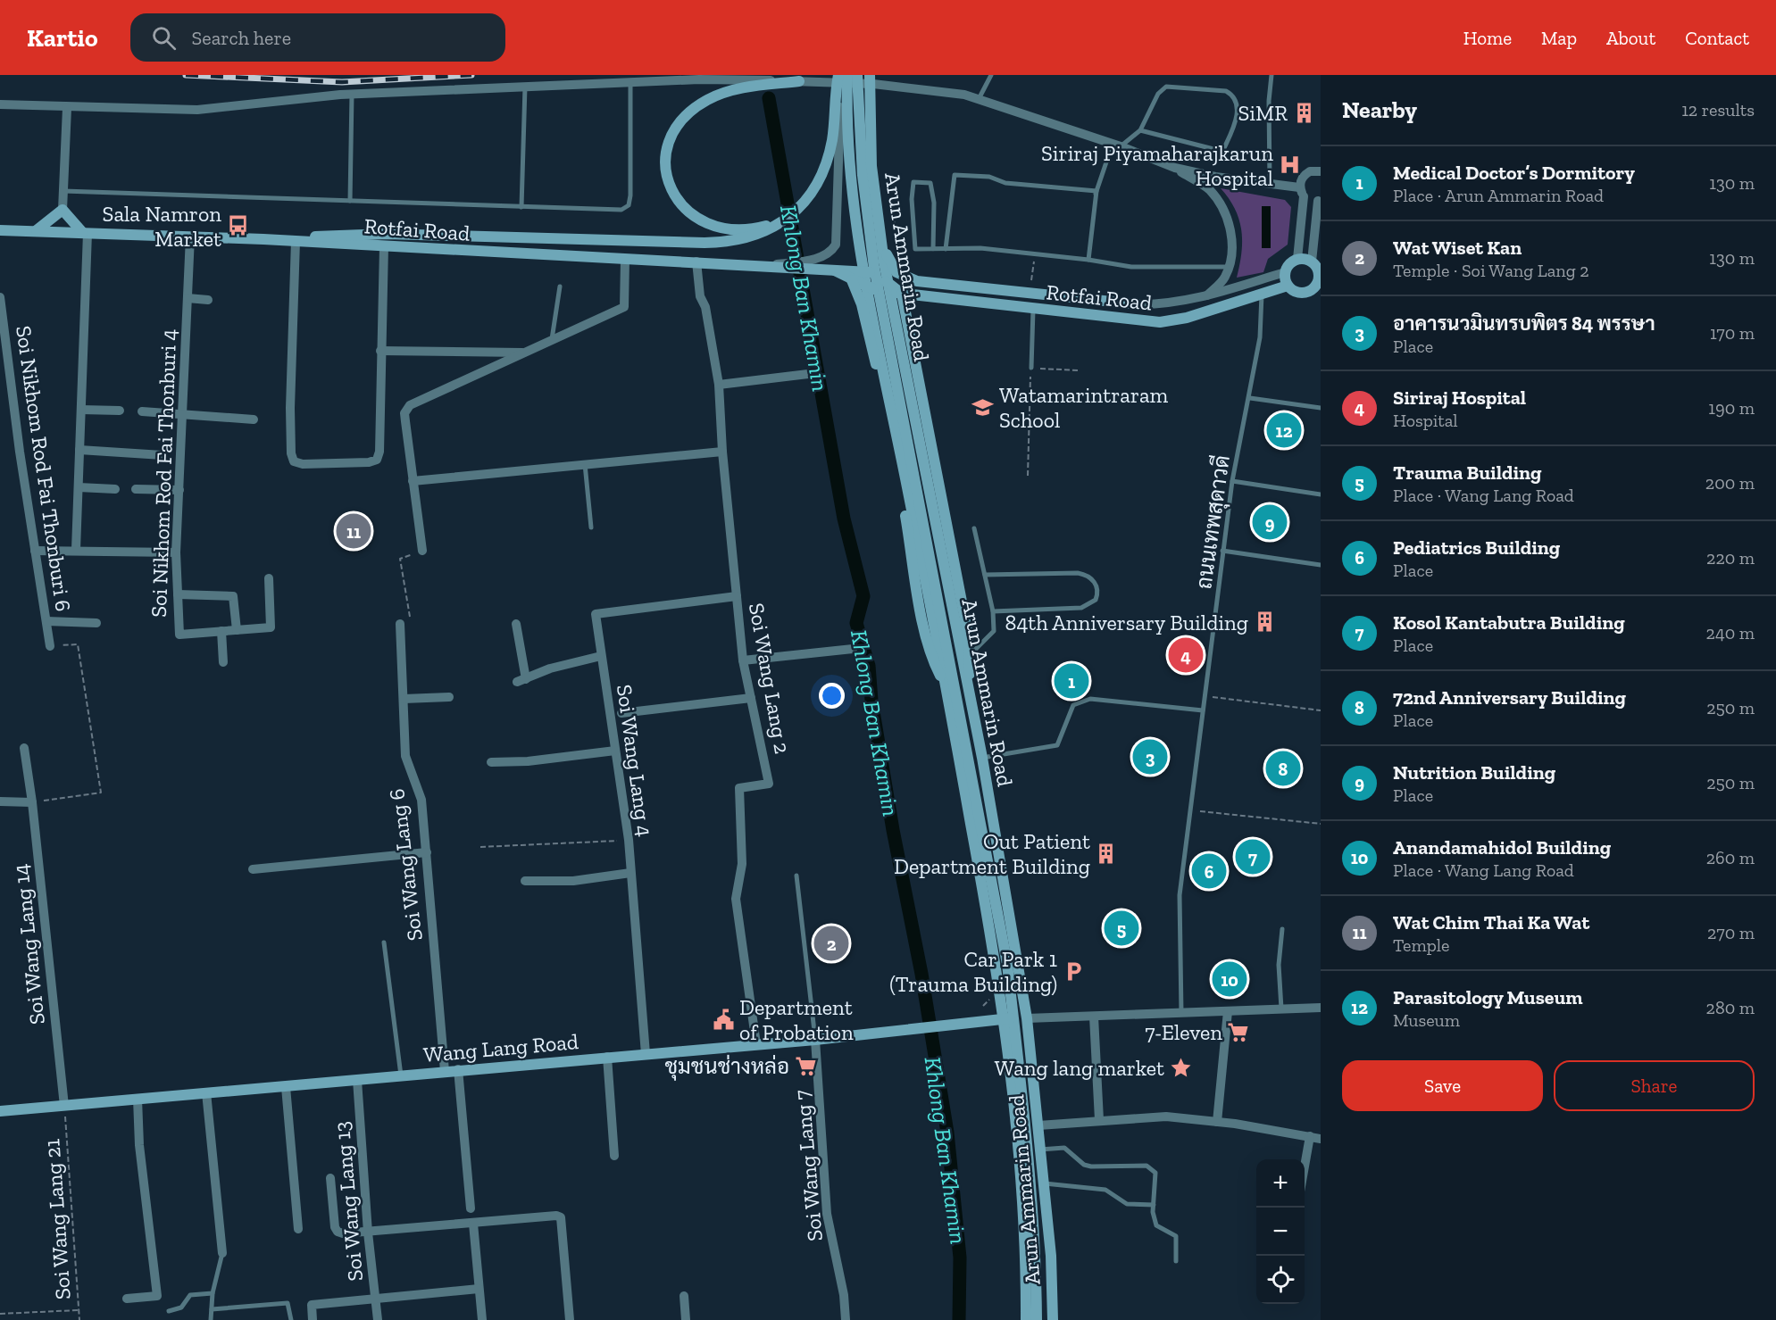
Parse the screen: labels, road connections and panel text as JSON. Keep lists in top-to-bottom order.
{
  "streets": {
    "main road": ["Rotfai Road", "Arun Ammarin Road", "Wang Lang Road"],
    "street": [
      "Soi Nikhom Rod Fai Thonburi 6",
      "Soi Nikhom Rod Fai Thonburi 4",
      "Soi Wang Lang 2",
      "Soi Wang Lang 4",
      "Soi Wang Lang 6",
      "Soi Wang Lang 14",
      "Soi Wang Lang 7",
      "Soi Wang Lang 13"
    ],
    "lane": ["ถนนเทพสุดาวดี"],
    "path": ["Soi Wang Lang 21"]
  },
  "crossings": [
    ["Rotfai Road", "Arun Ammarin Road"],
    ["Rotfai Road", "Soi Nikhom Rod Fai Thonburi 4"],
    ["Rotfai Road", "ถนนเทพสุดาวดี"],
    ["Rotfai Road", "Soi Wang Lang 2"],
    ["Arun Ammarin Road", "Wang Lang Road"],
    ["Soi Wang Lang 2", "Soi Wang Lang 4"],
    ["Soi Wang Lang 2", "Wang Lang Road"],
    ["Soi Wang Lang 4", "Wang Lang Road"],
    ["Soi Wang Lang 6", "Wang Lang Road"],
    ["Soi Wang Lang 14", "Wang Lang Road"],
    ["Soi Wang Lang 14", "Soi Wang Lang 21"],
    ["Wang Lang Road", "Soi Wang Lang 7"],
    ["Wang Lang Road", "Soi Wang Lang 13"],
    ["Wang Lang Road", "Soi Wang Lang 21"]
  ],
  "water": ["Khlong Ban Khamin"],
  "places": {
    "building": ["SiMR", "84th Anniversary Building", "Out Patient Department Building"],
    "hospital": ["Siriraj Piyamaharajkarun Hospital"],
    "bus stop": ["Sala Namron Market"],
    "school or university": ["Watamarintraram School"],
    "parking": ["Car Park 1 (Trauma Building)"],
    "public building": ["Department of Probation"],
    "supermarket": ["7-Eleven", "ชุมชนช่างหล่อ"],
    "place": ["Wang lang market"]
  },
  "page": {
    "header": "Kartio",
    "search": "Search here",
    "nav": [
      "Home",
      "Map",
      "About",
      "Contact"
    ],
    "heading": ["Nearby", "12 results"],
    "list": [
      {
        "mark": "1",
        "name": "Medical Doctor’s Dormitory",
        "note": "Place · Arun Ammarin Road",
        "value": "130 m"
      },
      {
        "mark": "2",
        "name": "Wat Wiset Kan",
        "note": "Temple · Soi Wang Lang 2",
        "value": "130 m"
      },
      {
        "mark": "3",
        "name": "อาคารนวมินทรบพิตร 84 พรรษา",
        "note": "Place",
        "value": "170 m"
      },
      {
        "mark": "4",
        "name": "Siriraj Hospital",
        "note": "Hospital",
        "value": "190 m"
      },
      {
        "mark": "5",
        "name": "Trauma Building",
        "note": "Place · Wang Lang Road",
        "value": "200 m"
      },
      {
        "mark": "6",
        "name": "Pediatrics Building",
        "note": "Place",
        "value": "220 m"
      },
      {
        "mark": "7",
        "name": "Kosol Kantabutra Building",
        "note": "Place",
        "value": "240 m"
      },
      {
        "mark": "8",
        "name": "72nd Anniversary Building",
        "note": "Place",
        "value": "250 m"
      },
      {
        "mark": "9",
        "name": "Nutrition Building",
        "note": "Place",
        "value": "250 m"
      },
      {
        "mark": "10",
        "name": "Anandamahidol Building",
        "note": "Place · Wang Lang Road",
        "value": "260 m"
      },
      {
        "mark": "11",
        "name": "Wat Chim Thai Ka Wat",
        "note": "Temple",
        "value": "270 m"
      },
      {
        "mark": "12",
        "name": "Parasitology Museum",
        "note": "Museum",
        "value": "280 m"
      }
    ],
    "pins": [
      "12",
      "9",
      "11",
      "4",
      "1",
      "3",
      "8",
      "7",
      "6",
      "5",
      "2",
      "10"
    ],
    "buttons": ["Save", "Share"],
    "map_buttons": ["+", "−"]
  }
}
